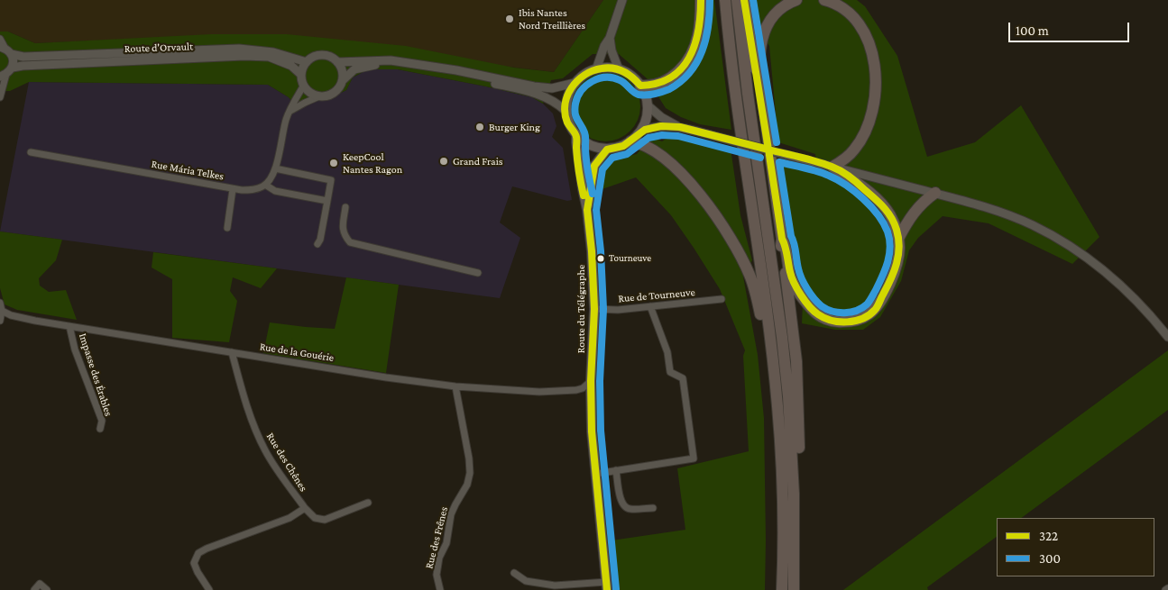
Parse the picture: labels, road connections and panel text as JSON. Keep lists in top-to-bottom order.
{
  "streets": {
    "main road": ["Route du Télégraphe"],
    "street": [
      "Route d'Orvault",
      "Rue Mária Telkes",
      "Rue de Tourneuve",
      "Rue de la Gouérie",
      "Impasse des Érables",
      "Rue des Chênes",
      "Rue des Frênes"
    ]
  },
  "crossings": [
    ["Rue de Tourneuve", "Route du Télégraphe"],
    ["Route du Télégraphe", "Rue de la Gouérie"],
    ["Rue de la Gouérie", "Impasse des Érables"],
    ["Rue de la Gouérie", "Rue des Chênes"],
    ["Rue de la Gouérie", "Rue des Frênes"]
  ],
  "places": [
    "Ibis Nantes Nord Treillières",
    "Burger King",
    "Grand Frais",
    "KeepCool Nantes Ragon",
    "Tourneuve"
  ],
  "lines": ["transit line 322", "transit line 300"],
  "legend": ["322", "300"],
  "scale_bar": "100 m"
}
